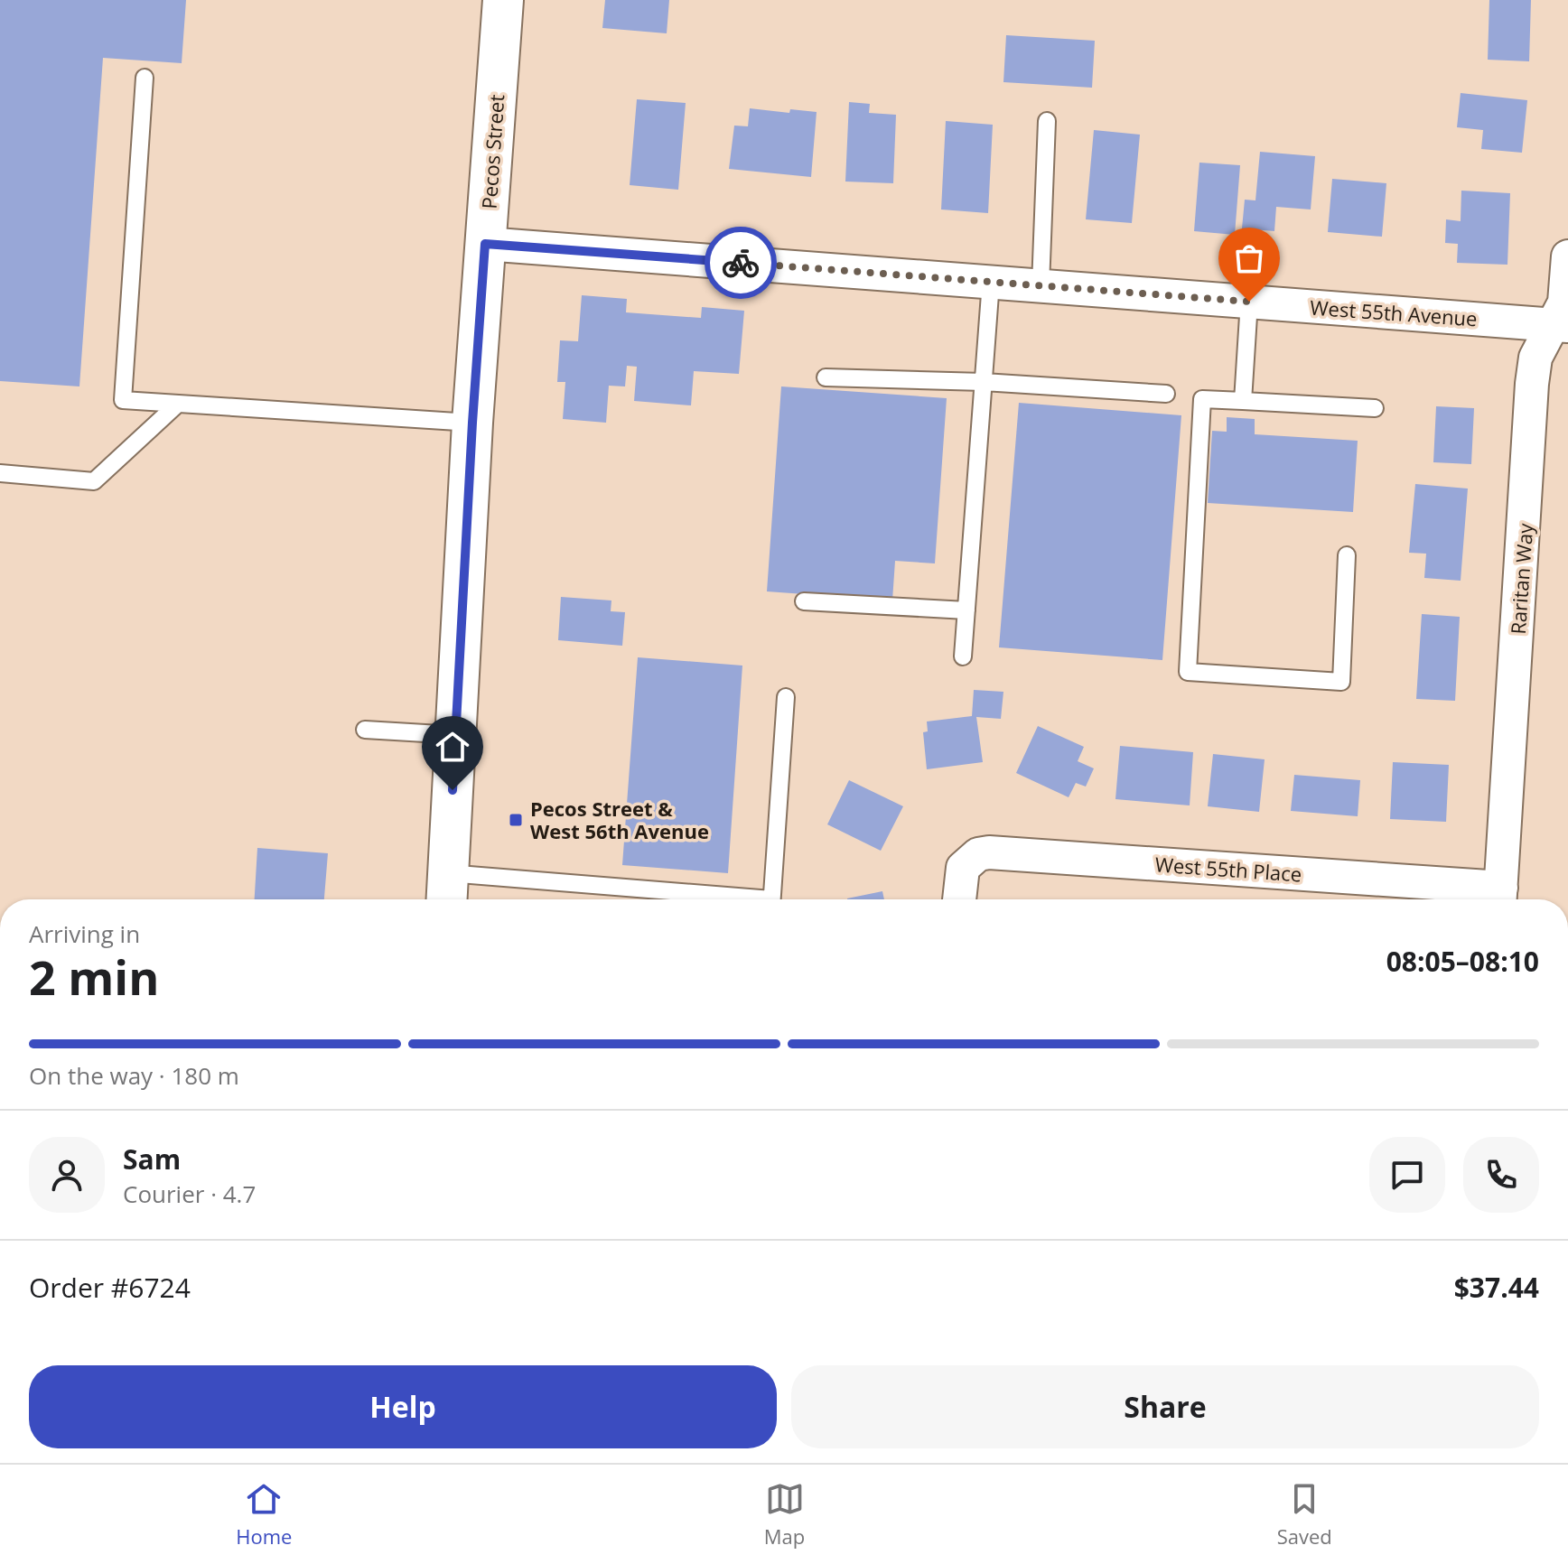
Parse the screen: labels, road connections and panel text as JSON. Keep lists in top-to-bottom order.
{
  "streets": {
    "main road": ["Pecos Street"],
    "street": ["West 55th Avenue", "Raritan Way", "West 55th Place"]
  },
  "crossings": [
    ["Pecos Street", "West 55th Avenue"],
    ["West 55th Avenue", "Raritan Way"],
    ["Raritan Way", "West 55th Place"]
  ],
  "places": {
    "transit": ["Pecos Street & West 56th Avenue"]
  },
  "page": {
    "heading": ["2 min", "Arriving in", "08:05–08:10"],
    "panel": [
      "Sam",
      "Courier · 4.7",
      "Order #6724",
      "$37.44"
    ],
    "bar": "On the way · 180 m",
    "buttons": ["Help", "Share"],
    "tabs": ["Home", "Map", "Saved"]
  }
}
